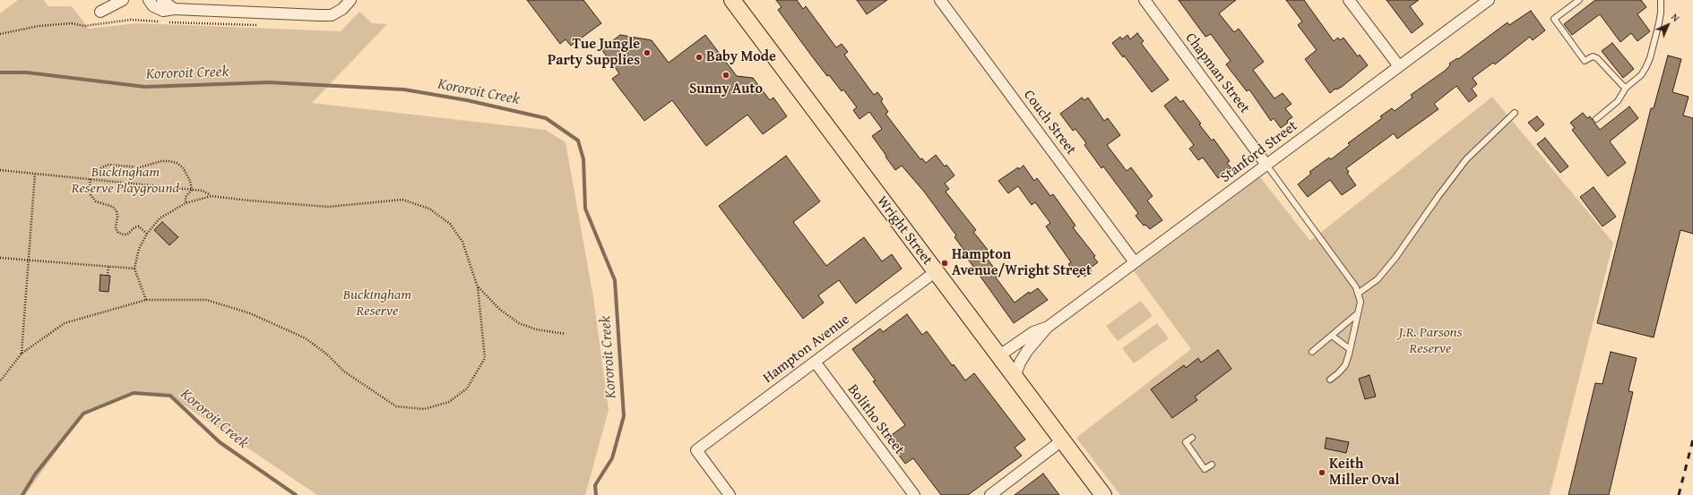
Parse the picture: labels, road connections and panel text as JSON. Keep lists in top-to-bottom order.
{
  "streets": {
    "main road": ["Wright Street"],
    "street": [
      "Chapman Street",
      "Couch Street",
      "Stanford Street",
      "Hampton Avenue",
      "Bolitho Street"
    ]
  },
  "crossings": [
    ["Chapman Street", "Stanford Street"],
    ["Couch Street", "Stanford Street"],
    ["Stanford Street", "Wright Street"],
    ["Wright Street", "Hampton Avenue"],
    ["Hampton Avenue", "Bolitho Street"]
  ],
  "water": ["Kororoit Creek"],
  "parks": ["Buckingham Reserve Playground", "Buckingham Reserve", "J.R. Parsons Reserve"],
  "places": [
    "Tue Jungle Party Supplies",
    "Baby Mode",
    "Sunny Auto",
    "Hampton Avenue/Wright Street",
    "Keith Miller Oval"
  ],
  "north": "top right"
}
